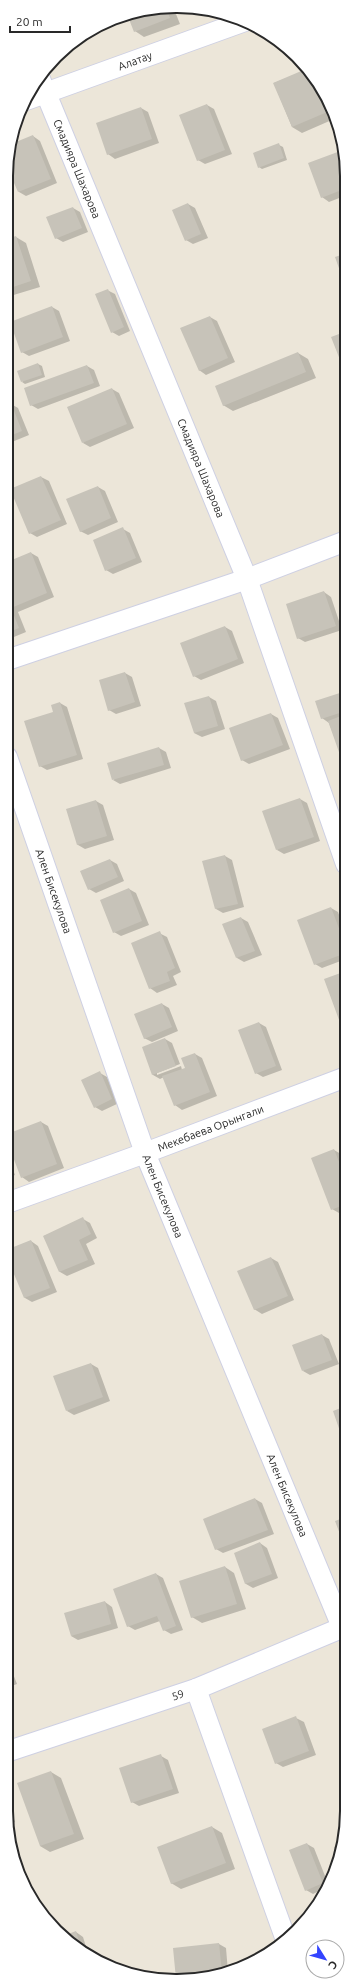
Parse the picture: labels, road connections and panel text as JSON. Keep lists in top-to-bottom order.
{
  "streets": {
    "street": [
      "Алатау",
      "Смадияра Шахарова",
      "Ален Бисекулова",
      "Мекебаева Орынгали",
      "59"
    ]
  },
  "crossings": [
    ["Алатау", "Смадияра Шахарова"],
    ["Ален Бисекулова", "Мекебаева Орынгали"]
  ],
  "scale_bar": "20 m",
  "north": "bottom right"
}
